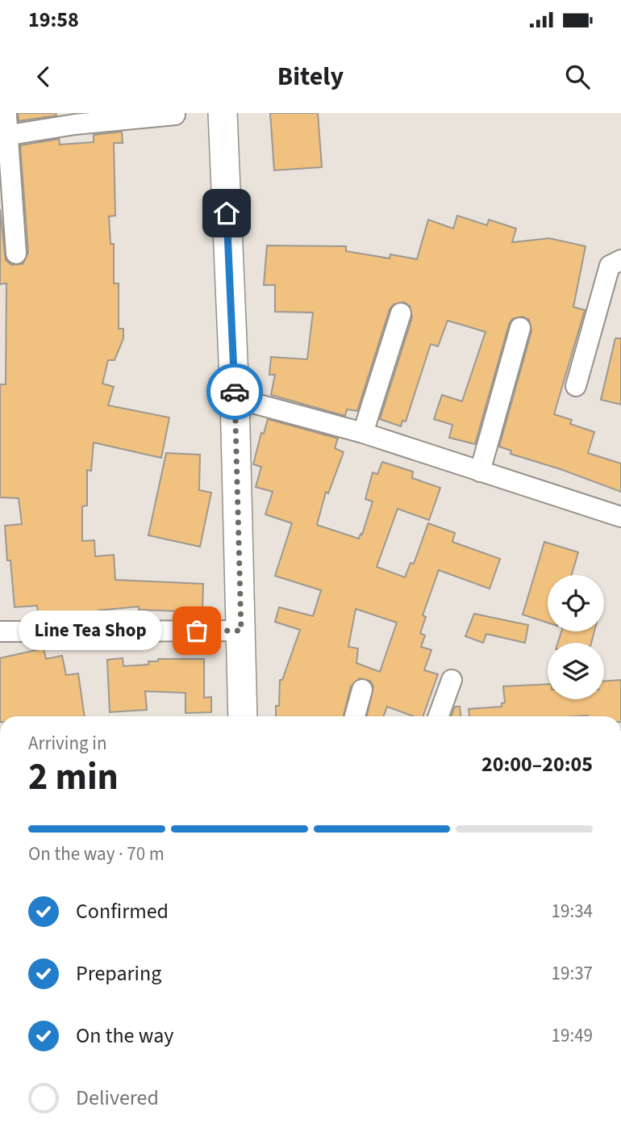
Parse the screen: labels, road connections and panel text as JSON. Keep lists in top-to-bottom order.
{
  "places": ["Line Tea Shop"],
  "page": {
    "status": "19:58",
    "header": "Bitely",
    "bubble": "Line Tea Shop",
    "heading": ["2 min", "Arriving in", "20:00–20:05"],
    "bar": "On the way · 70 m",
    "list": [
      ["Confirmed", "19:34"],
      ["Preparing", "19:37"],
      ["On the way", "19:49"],
      "Delivered"
    ]
  }
}
